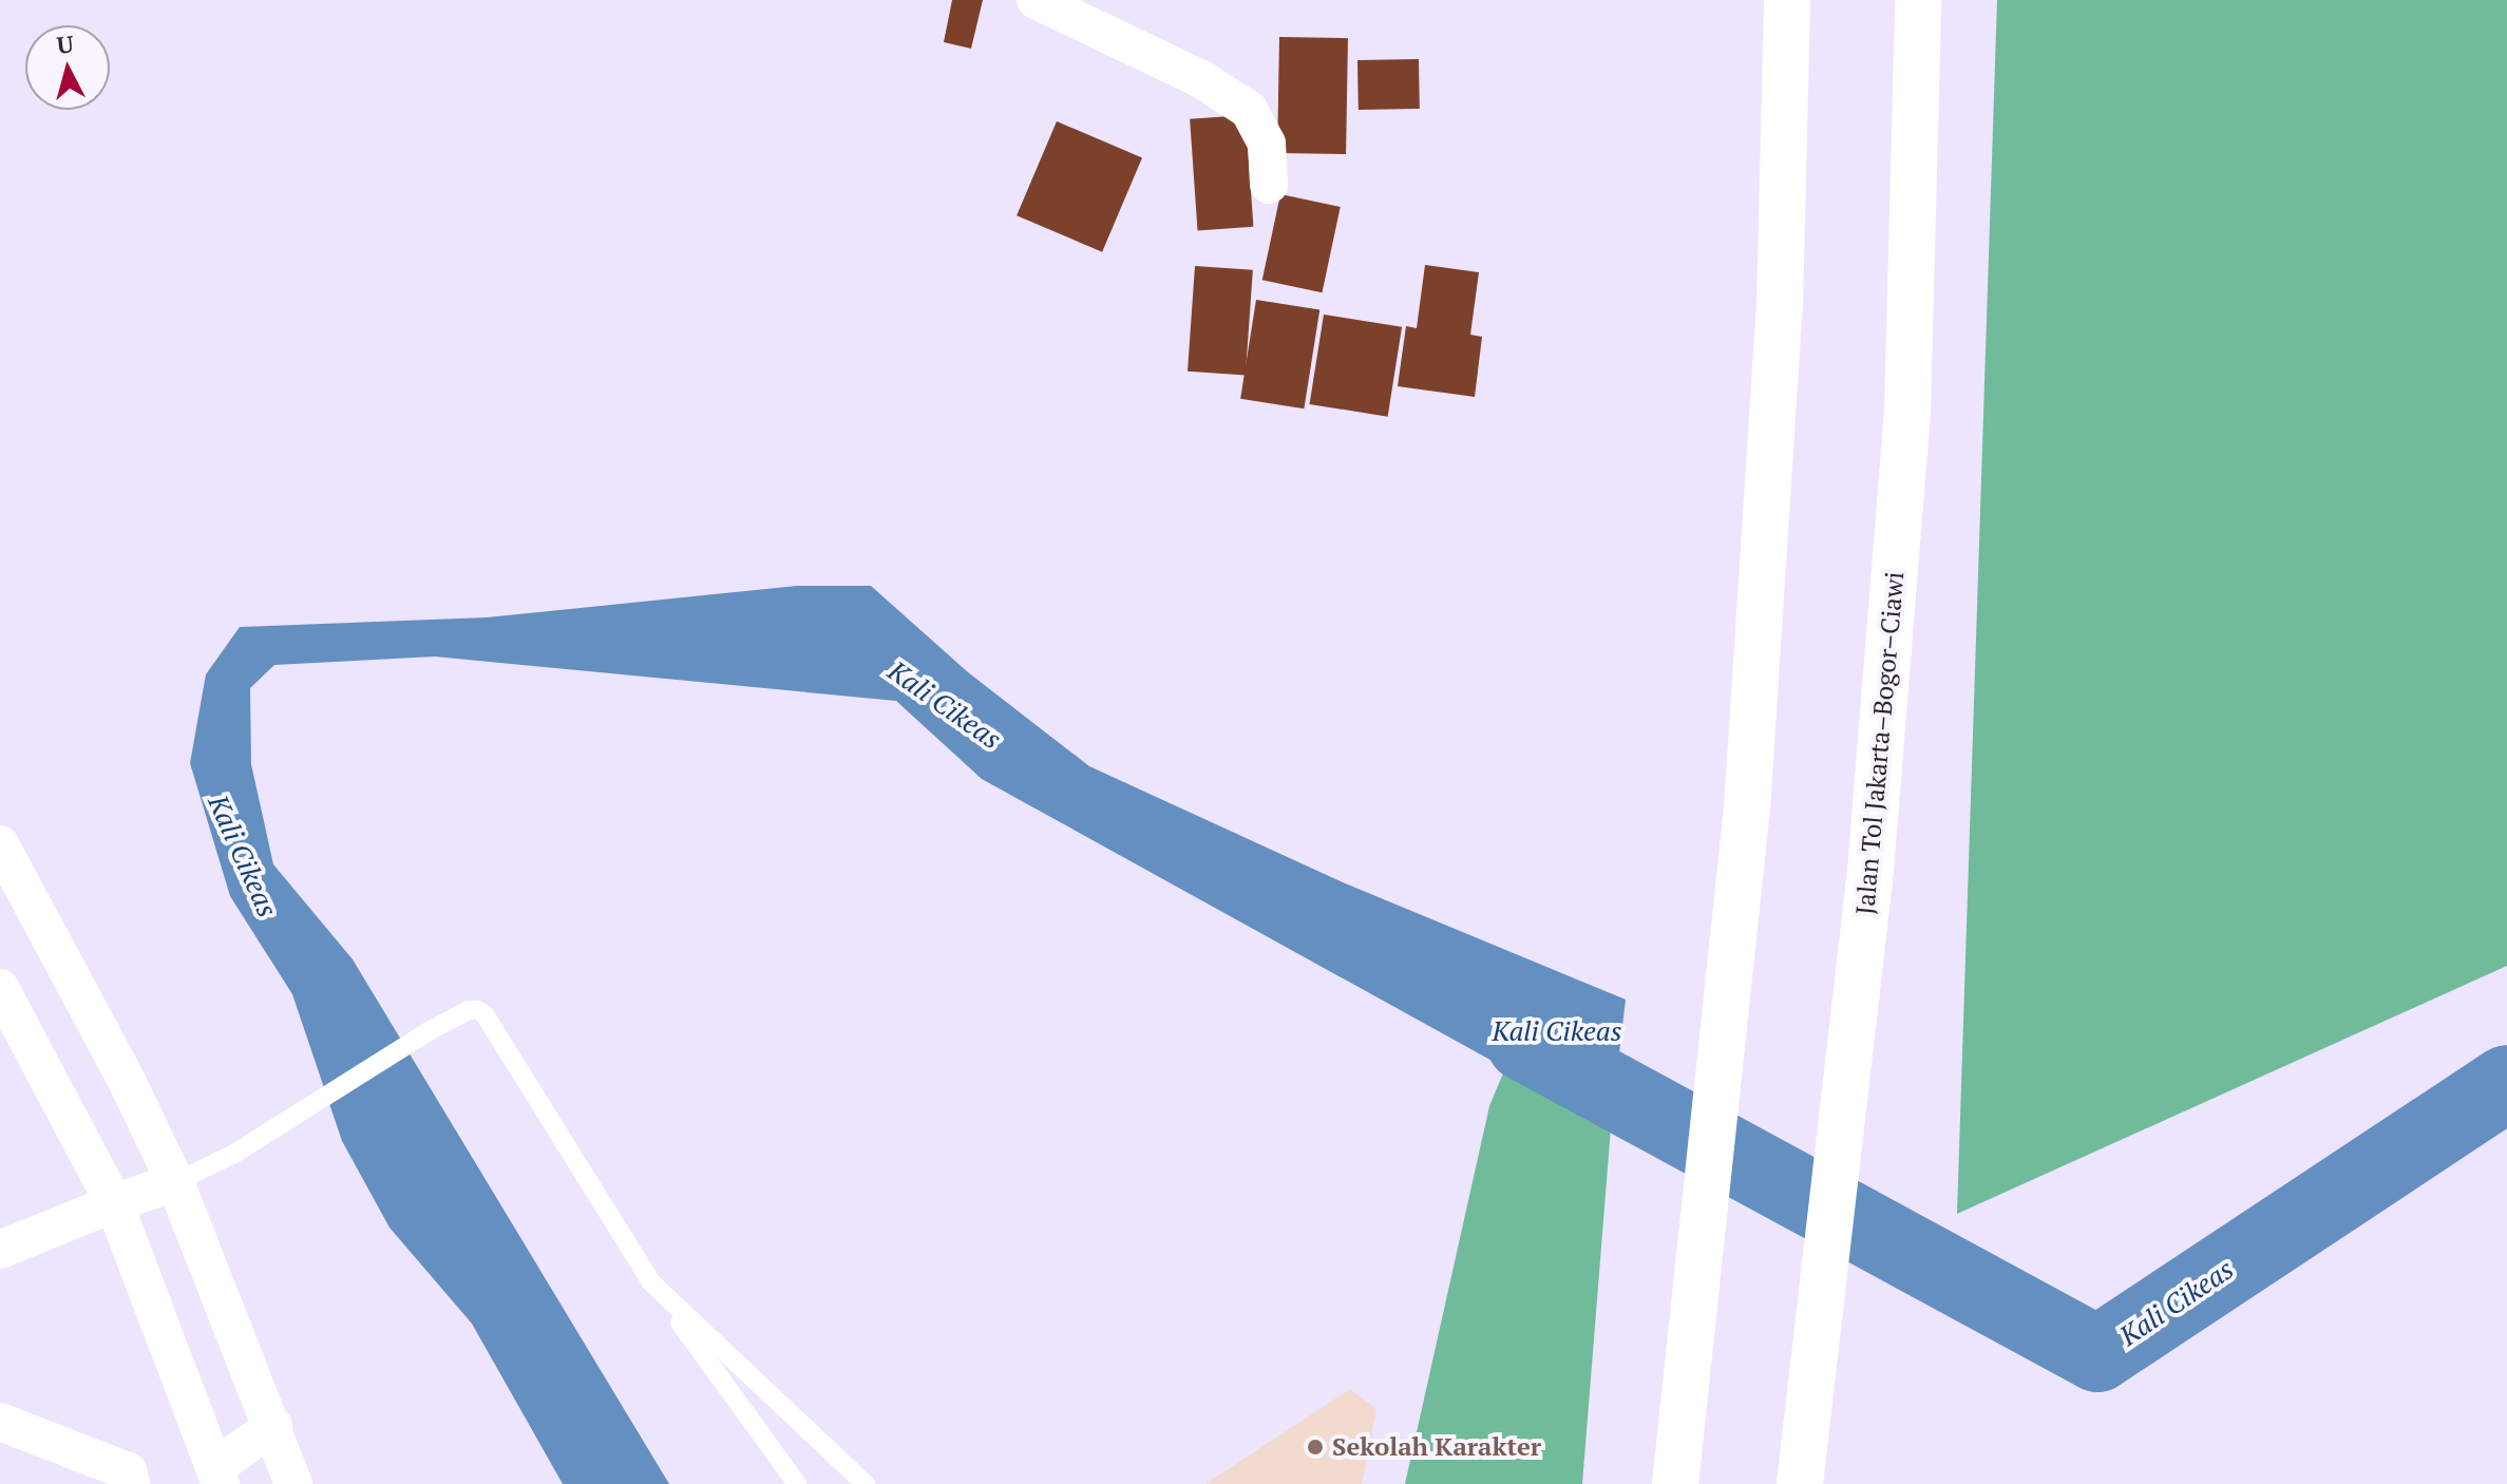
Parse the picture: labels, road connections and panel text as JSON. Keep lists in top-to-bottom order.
{
  "streets": {
    "highway": ["Jalan Tol Jakarta–Bogor–Ciawi"]
  },
  "water": ["Kali Cikeas"],
  "places": ["Sekolah Karakter"],
  "north": "top"
}
